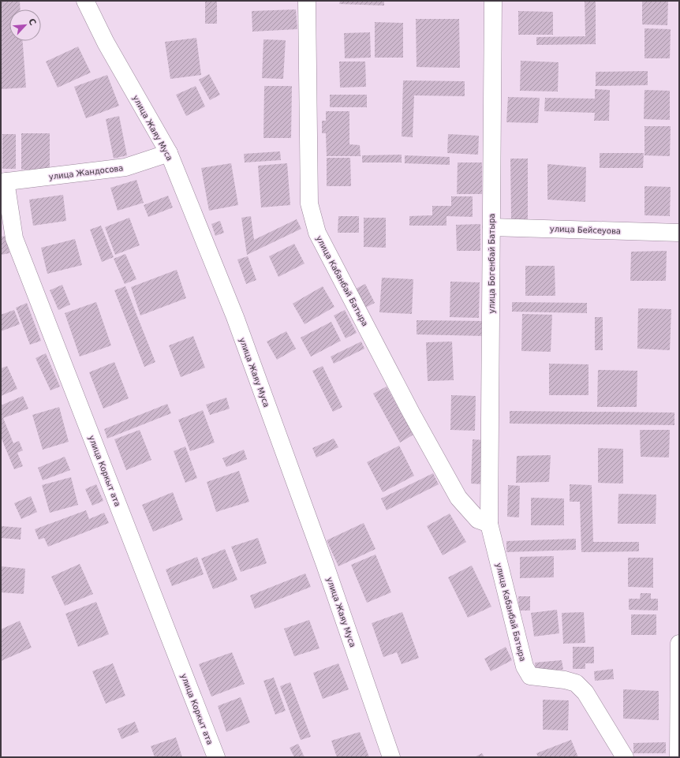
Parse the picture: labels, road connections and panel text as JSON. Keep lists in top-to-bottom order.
{
  "streets": {
    "street": [
      "улица Жаяу Муса",
      "улица Жандосова",
      "улица Бейсеуова",
      "улица Богенбай Батыра",
      "улица Кабанбай Батыра",
      "улица Коркыт ата"
    ]
  },
  "crossings": [
    ["улица Жаяу Муса", "улица Жандосова"],
    ["улица Жандосова", "улица Коркыт ата"],
    ["улица Бейсеуова", "улица Богенбай Батыра"],
    ["улица Богенбай Батыра", "улица Кабанбай Батыра"]
  ],
  "north": "top right"
}
